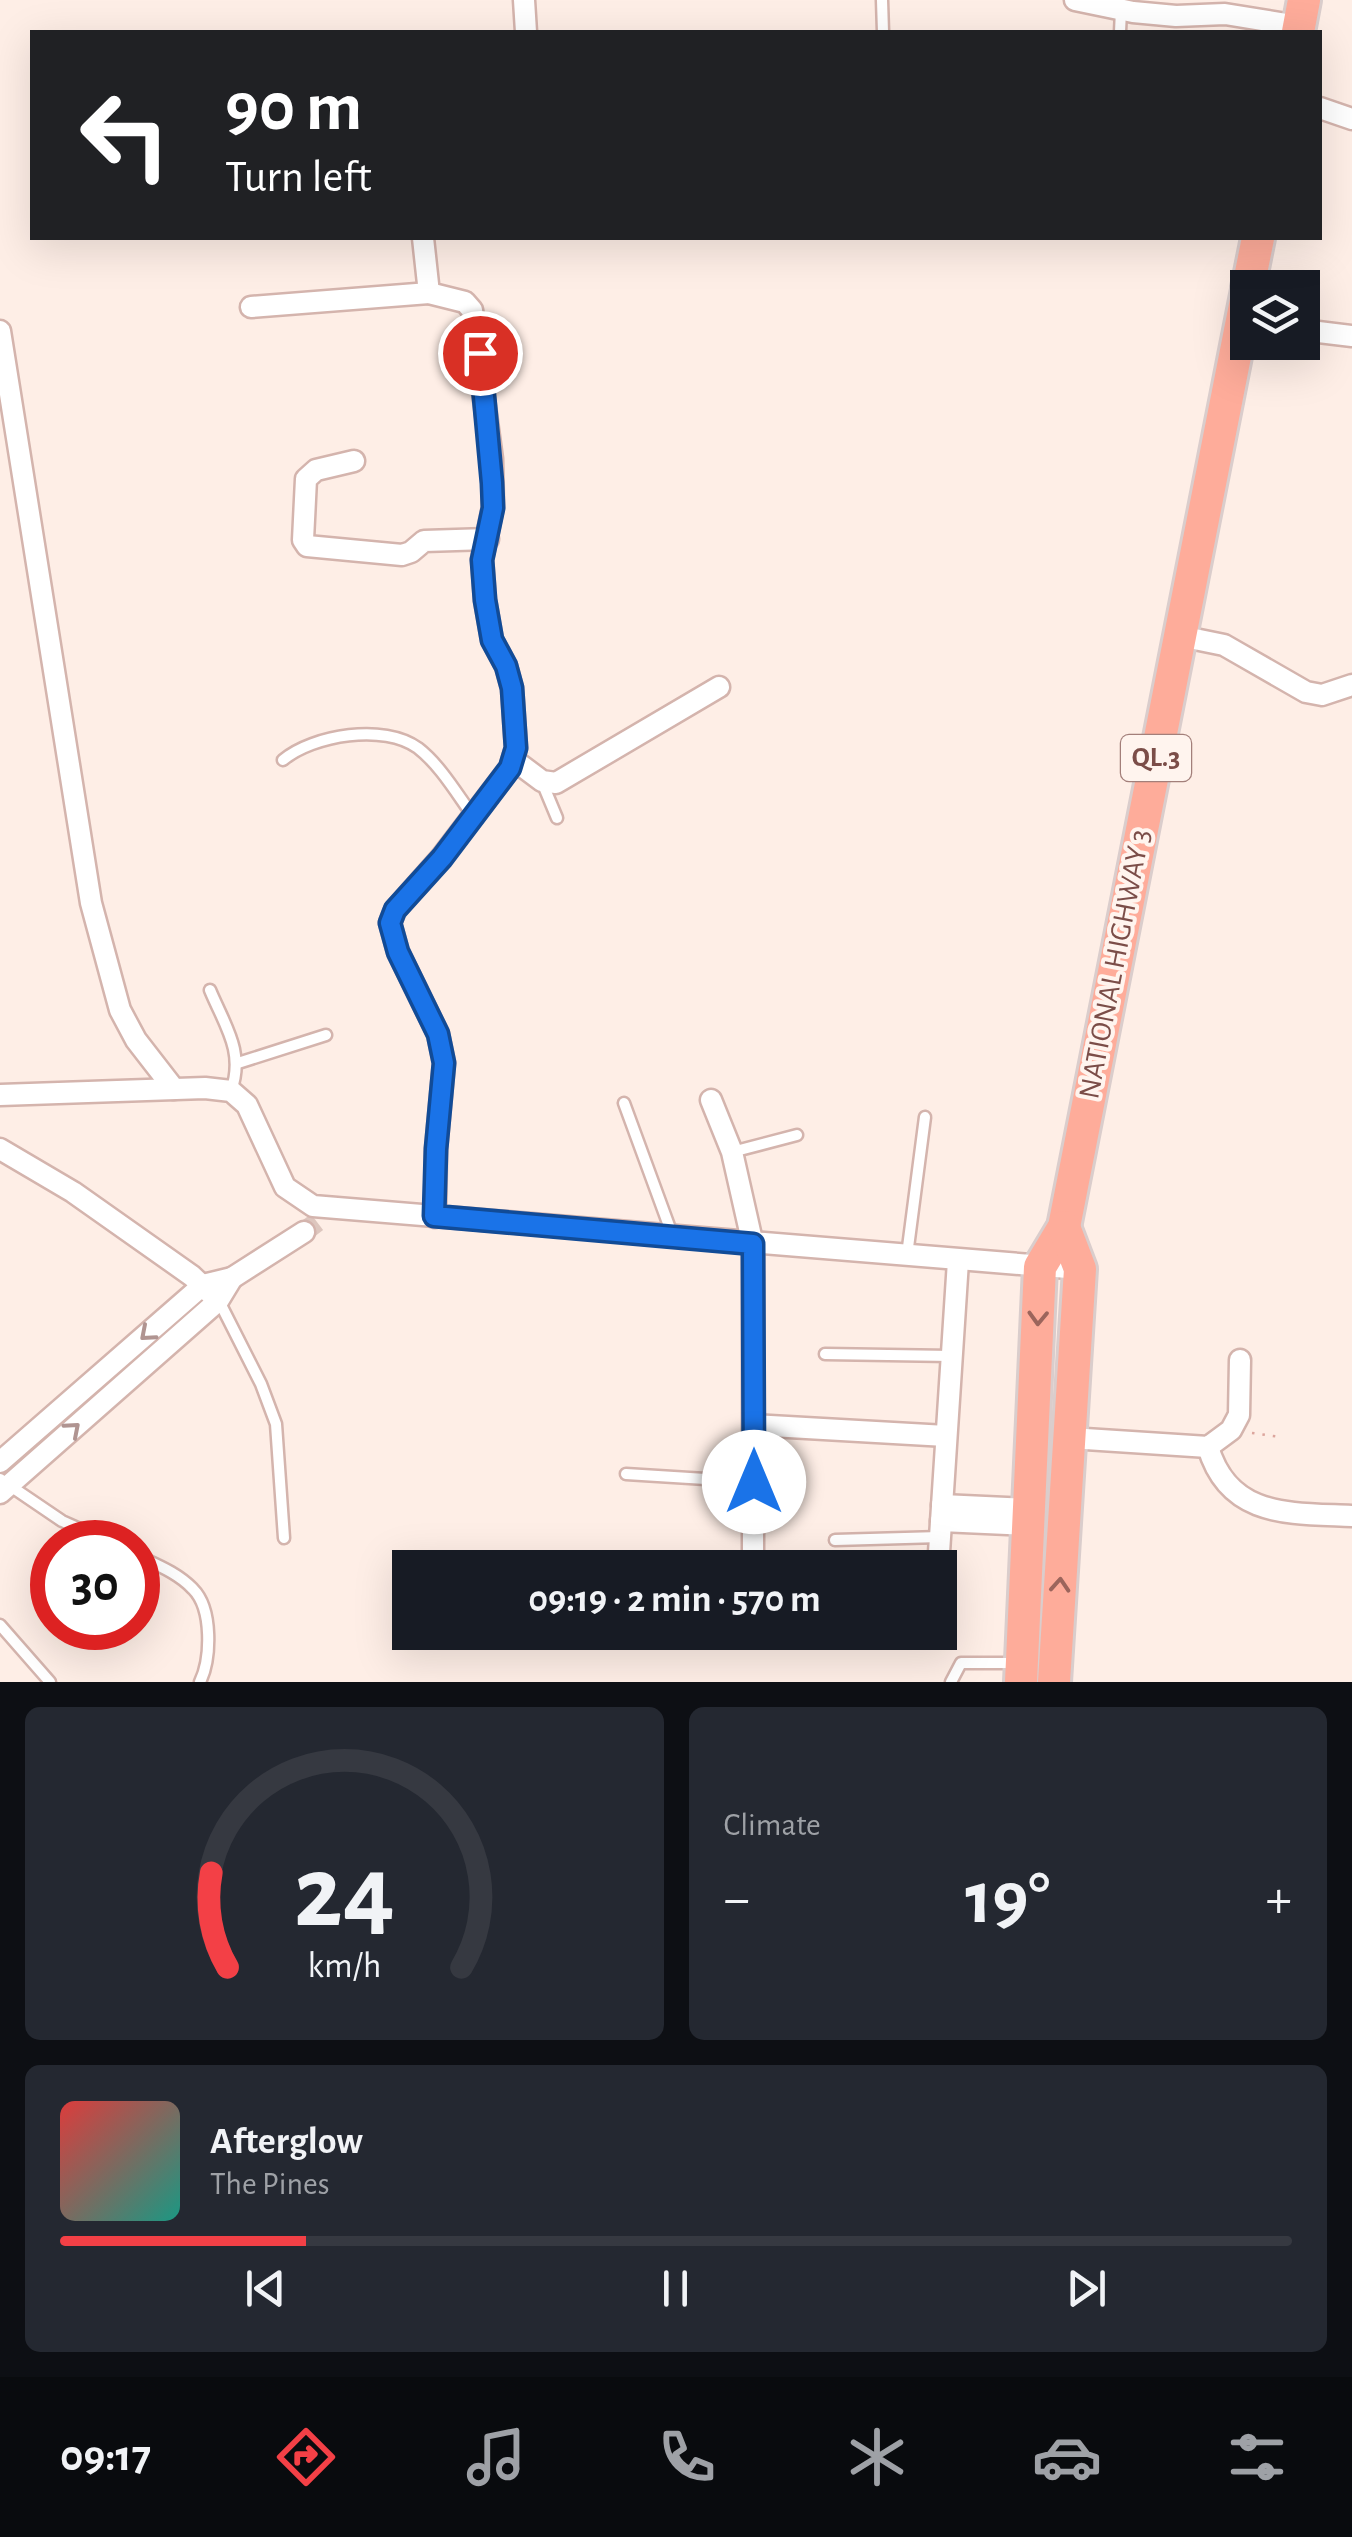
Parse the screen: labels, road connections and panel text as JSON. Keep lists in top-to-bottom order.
{
  "streets": {
    "highway": ["QL.3", "NATIONAL HIGHWAY 3"]
  },
  "page": {
    "turn": ["90 m", "Turn left"],
    "limit": "30",
    "trip": "09:19 · 2 min · 570 m",
    "tile": "Climate",
    "heat": ["−", "19°", "+"],
    "song": ["Afterglow", "The Pines"],
    "tabs": "09:17",
    "gauge": ["24", "km/h"]
  }
}
